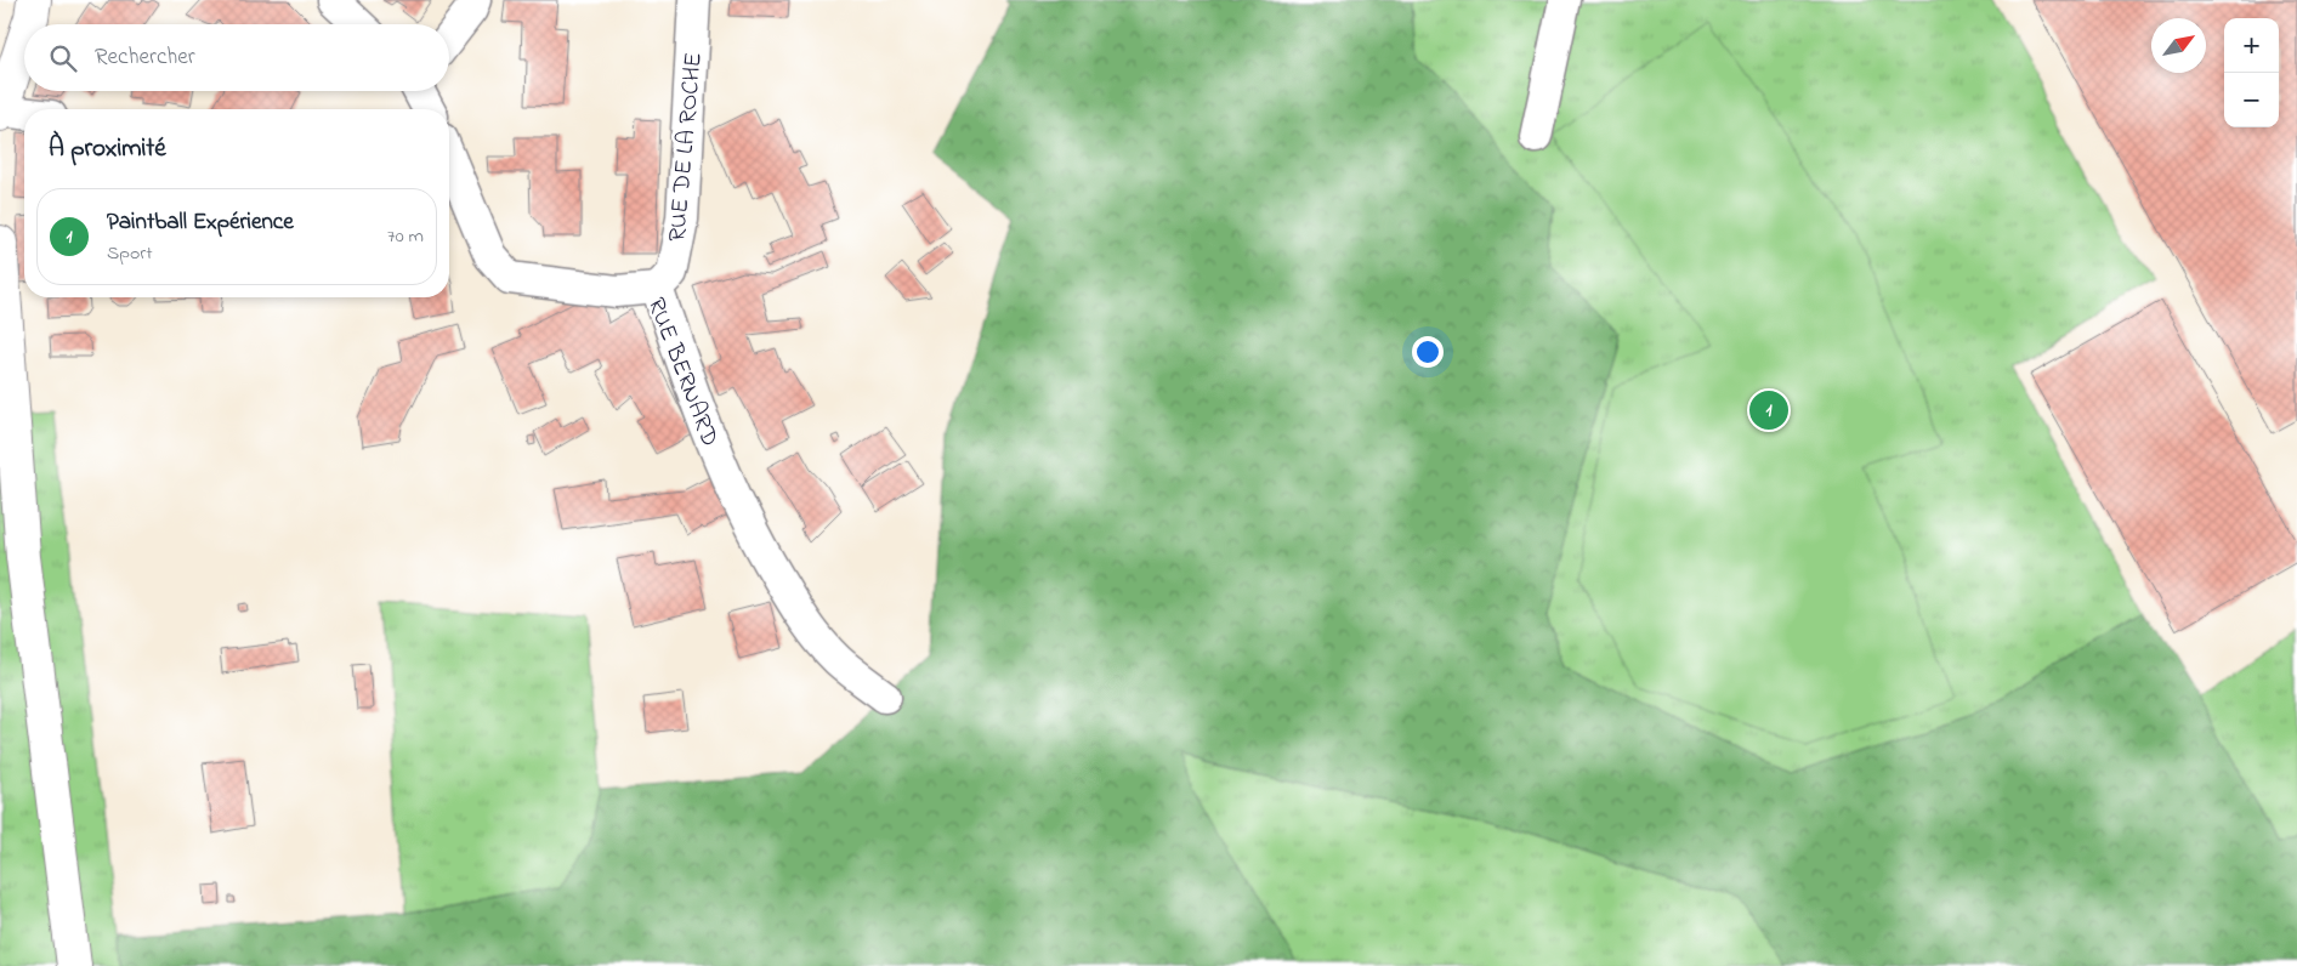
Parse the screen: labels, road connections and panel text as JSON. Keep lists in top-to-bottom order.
{
  "streets": {
    "street": ["RUE DE LA ROCHE", "RUE BERNARD"]
  },
  "crossings": [
    ["RUE DE LA ROCHE", "RUE BERNARD"]
  ],
  "north": "top right",
  "page": {
    "map_buttons": ["+", "−"],
    "search": "Rechercher",
    "heading": "À proximité",
    "list": [
      {
        "mark": "1",
        "name": "Paintball Expérience",
        "note": "Sport",
        "value": "70 m"
      }
    ],
    "pins": "1"
  }
}
